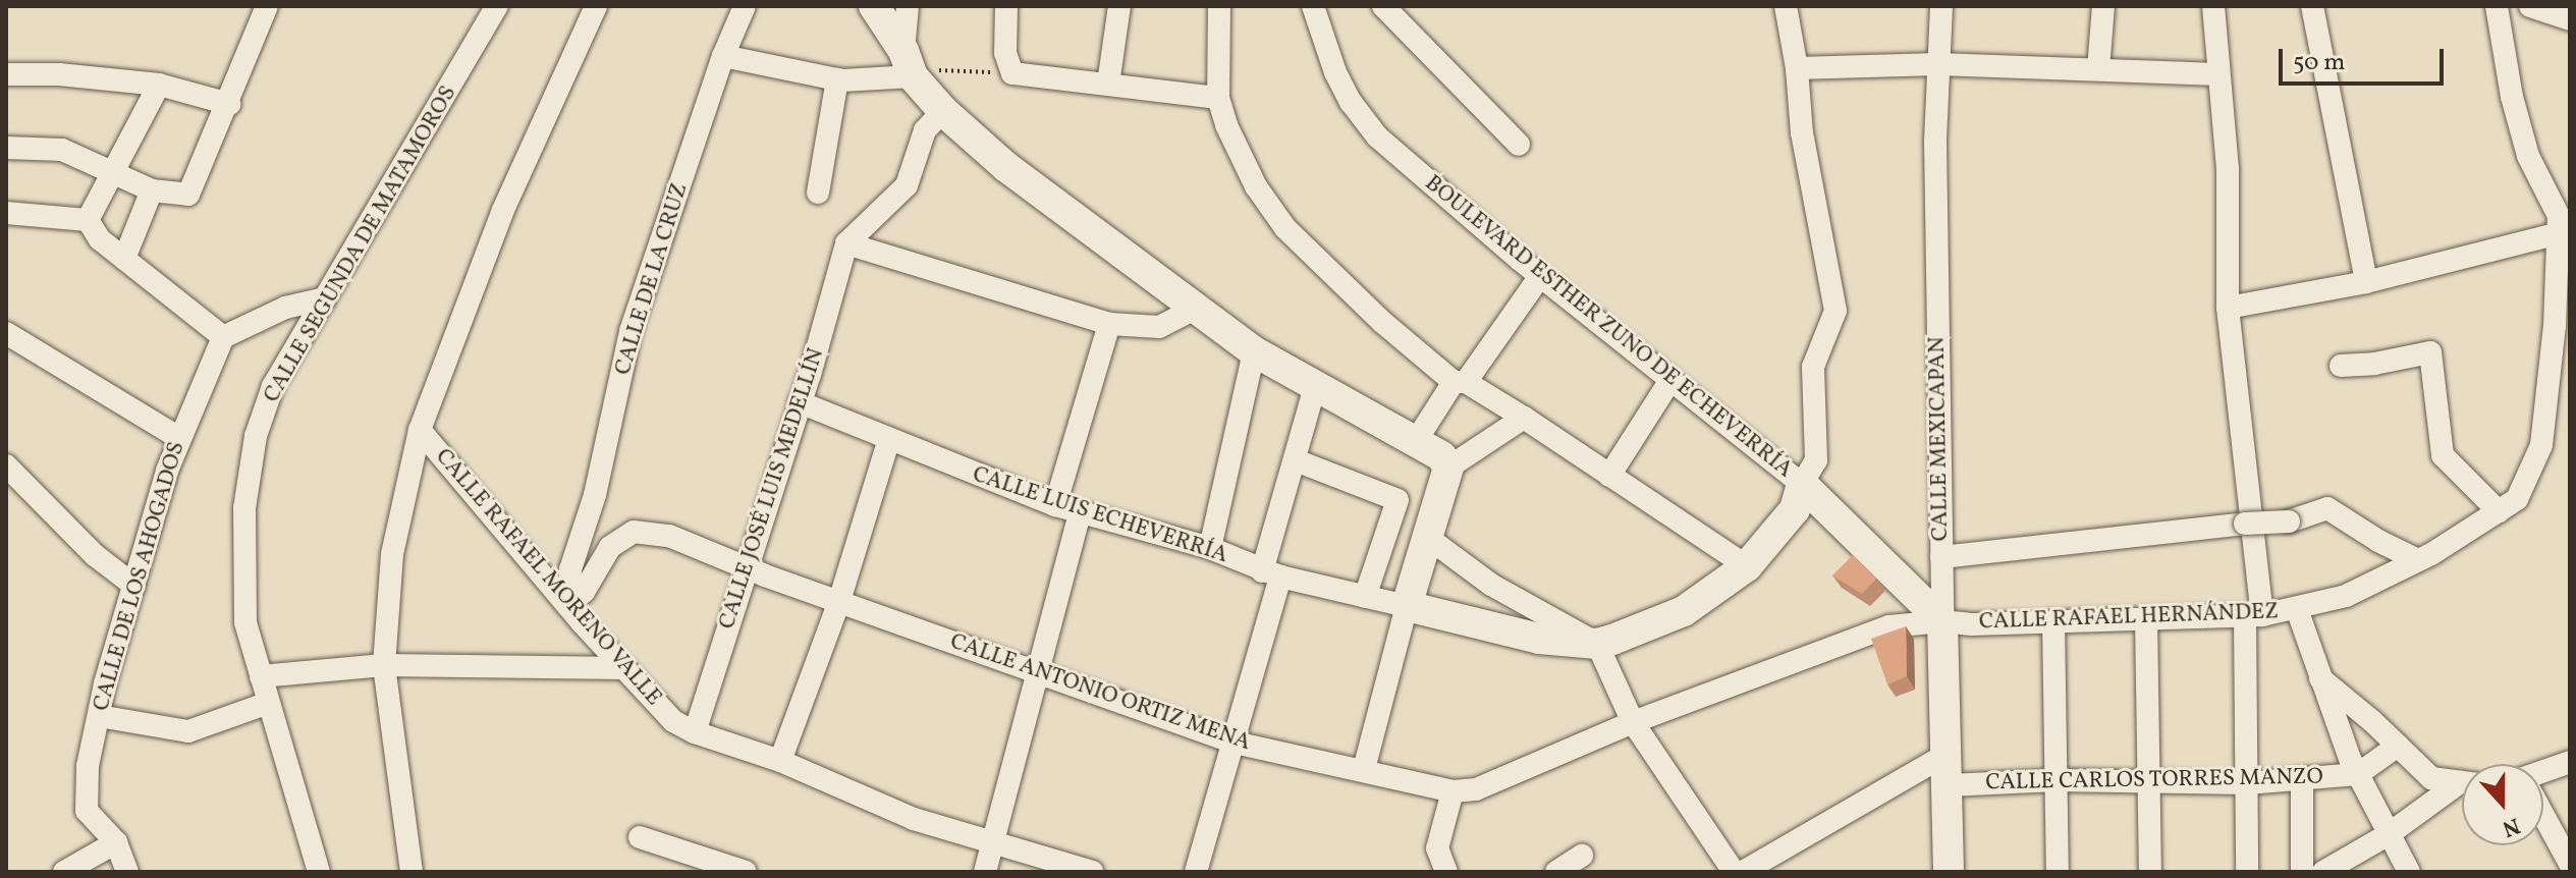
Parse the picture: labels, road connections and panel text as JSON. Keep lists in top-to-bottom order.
{
  "streets": {
    "street": [
      "CALLE SEGUNDA DE MATAMOROS",
      "CALLE DE LA CRUZ",
      "BOULEVARD ESTHER ZUNO DE ECHEVERRÍA",
      "CALLE MEXICAPAN",
      "CALLE JOSÉ LUIS MEDELLÍN",
      "CALLE LUIS ECHEVERRÍA",
      "CALLE DE LOS AHOGADOS",
      "CALLE RAFAEL MORENO VALLE",
      "CALLE RAFAEL HERNÁNDEZ",
      "CALLE ANTONIO ORTIZ MENA",
      "CALLE CARLOS TORRES MANZO"
    ]
  },
  "crossings": [
    ["CALLE DE LA CRUZ", "CALLE RAFAEL MORENO VALLE"],
    ["CALLE DE LA CRUZ", "CALLE ANTONIO ORTIZ MENA"],
    ["BOULEVARD ESTHER ZUNO DE ECHEVERRÍA", "CALLE MEXICAPAN"],
    ["BOULEVARD ESTHER ZUNO DE ECHEVERRÍA", "CALLE RAFAEL HERNÁNDEZ"],
    ["BOULEVARD ESTHER ZUNO DE ECHEVERRÍA", "CALLE ANTONIO ORTIZ MENA"],
    ["CALLE MEXICAPAN", "CALLE RAFAEL HERNÁNDEZ"],
    ["CALLE MEXICAPAN", "CALLE ANTONIO ORTIZ MENA"],
    ["CALLE MEXICAPAN", "CALLE CARLOS TORRES MANZO"],
    ["CALLE JOSÉ LUIS MEDELLÍN", "CALLE LUIS ECHEVERRÍA"],
    ["CALLE JOSÉ LUIS MEDELLÍN", "CALLE RAFAEL MORENO VALLE"],
    ["CALLE JOSÉ LUIS MEDELLÍN", "CALLE ANTONIO ORTIZ MENA"],
    ["CALLE RAFAEL MORENO VALLE", "CALLE ANTONIO ORTIZ MENA"],
    ["CALLE RAFAEL HERNÁNDEZ", "CALLE ANTONIO ORTIZ MENA"]
  ],
  "scale_bar": "50 m",
  "north": "bottom"
}
